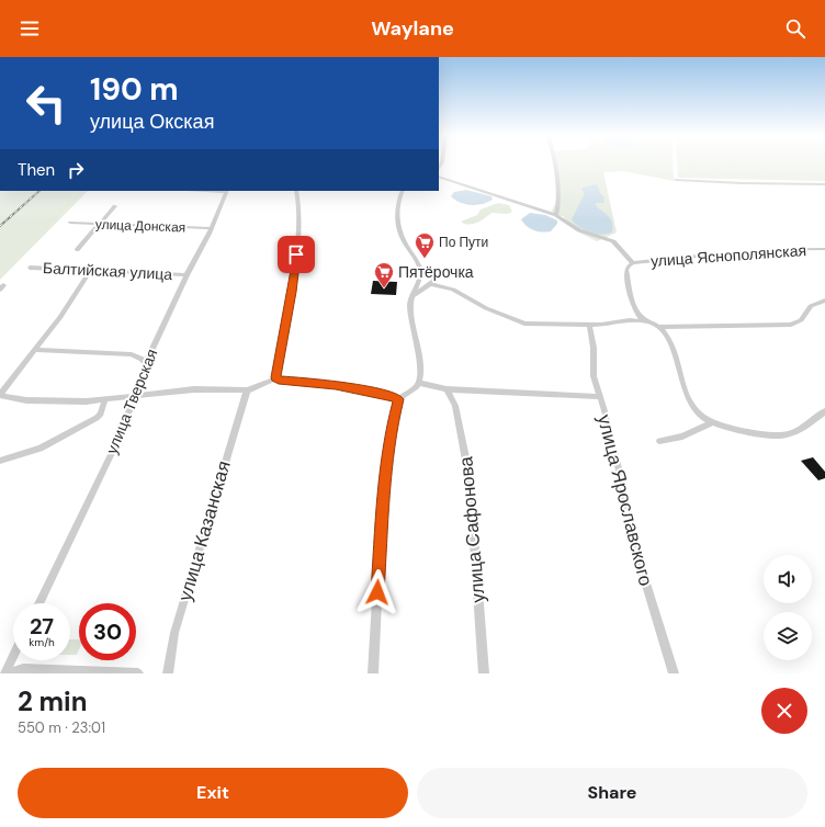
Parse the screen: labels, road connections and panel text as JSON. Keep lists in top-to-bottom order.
{
  "streets": {
    "street": [
      "улица Донская",
      "улица Яснополянская",
      "Балтийская улица",
      "улица Тверская",
      "улица Ярославского",
      "улица Сафонова",
      "улица Казанская"
    ]
  },
  "crossings": [
    ["улица Донская", "улица Тверская"],
    ["Балтийская улица", "улица Тверская"]
  ],
  "places": {
    "supermarket": ["По Пути", "Пятёрочка"]
  },
  "page": {
    "header": "Waylane",
    "turn": ["190 m", "улица Окская"],
    "then": "Then",
    "speed": "27 km/h",
    "limit": "30",
    "heading": ["2 min", "550 m · 23:01"],
    "buttons": ["Exit", "Share"]
  }
}
